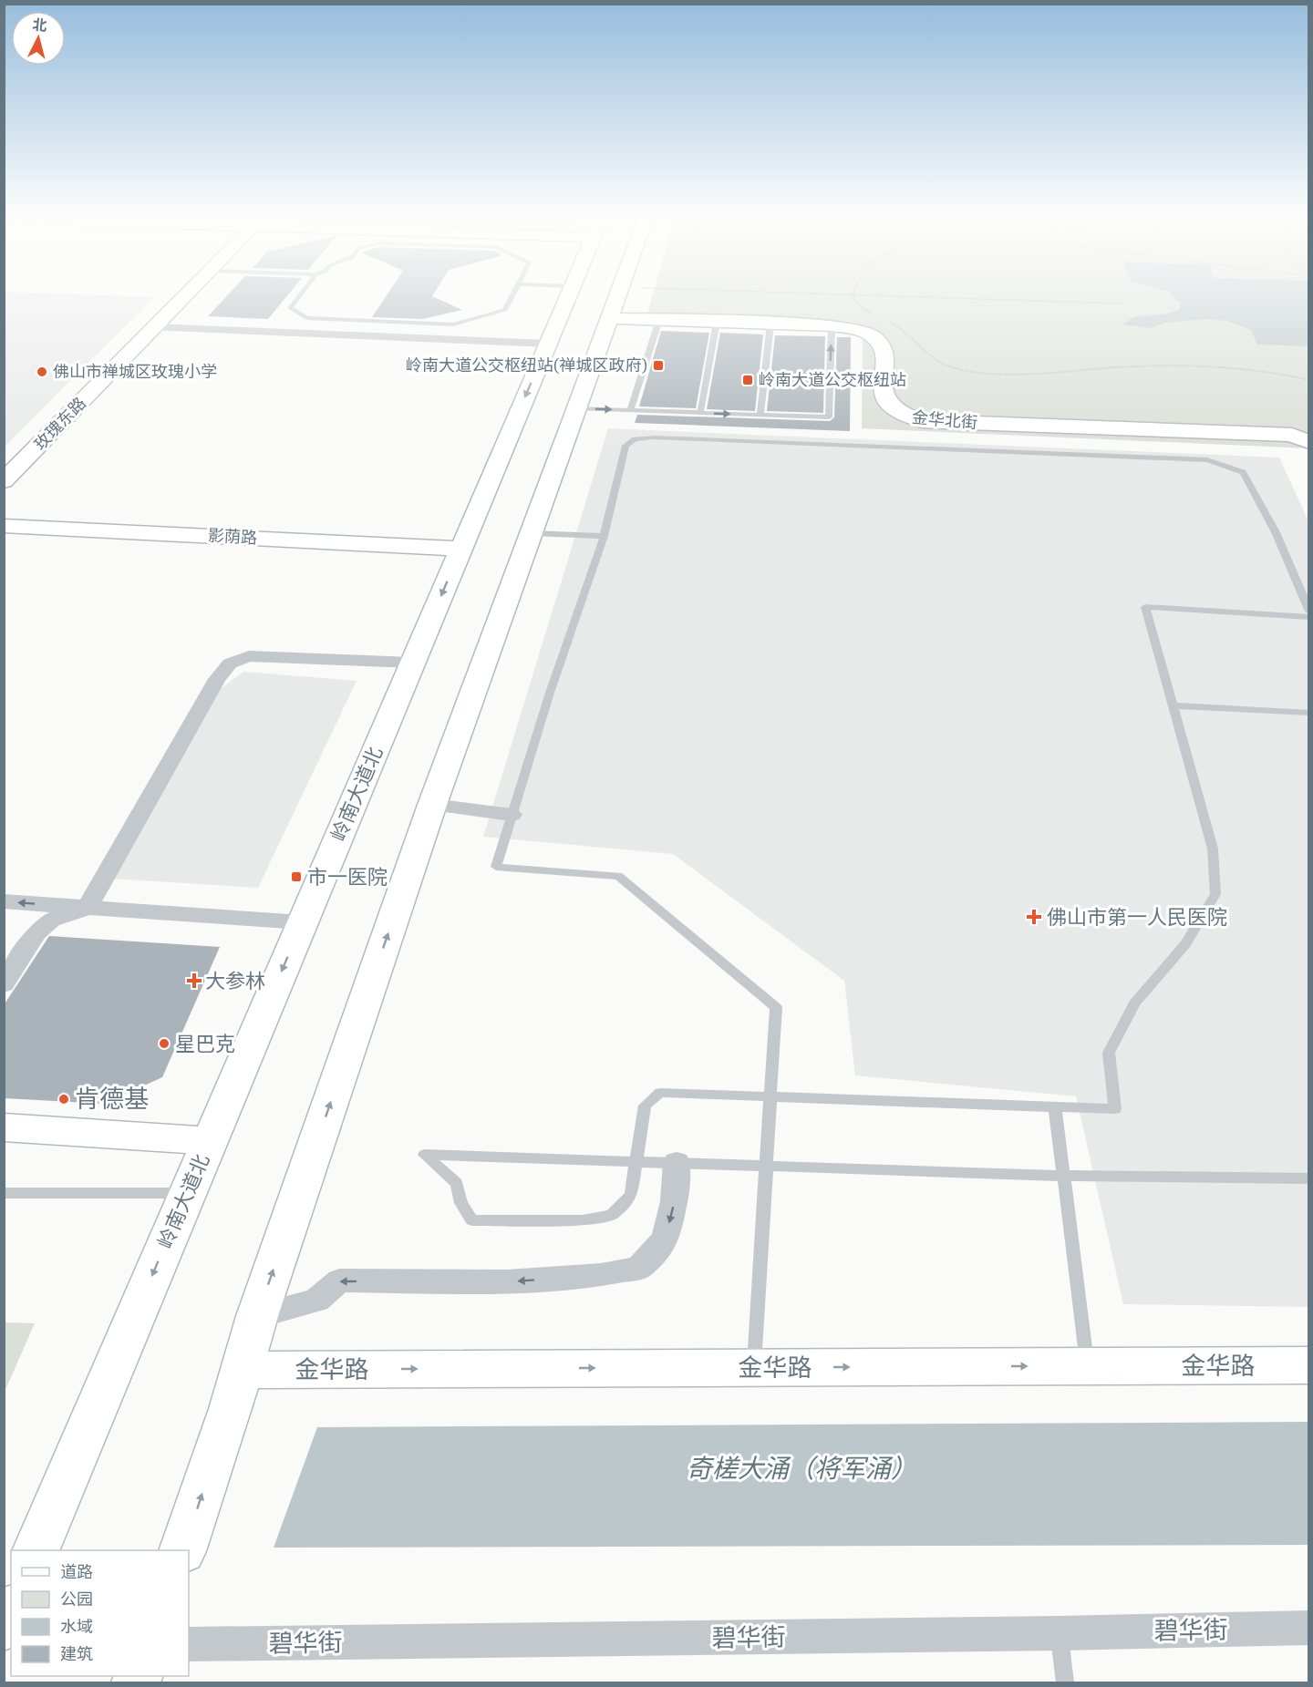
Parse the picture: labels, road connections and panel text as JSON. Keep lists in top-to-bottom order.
{
  "streets": {
    "main road": [
      "金华北街",
      "玫瑰东路",
      "影荫路",
      "岭南大道北",
      "金华路"
    ],
    "street": ["碧华街"]
  },
  "crossings": [
    ["影荫路", "岭南大道北"]
  ],
  "one_way": ["金华路"],
  "water": ["奇槎大涌（将军涌）"],
  "places": {
    "transit": ["岭南大道公交枢纽站(禅城区政府)", "岭南大道公交枢纽站", "市一医院"],
    "other": ["佛山市禅城区玫瑰小学", "星巴克", "肯德基"],
    "health": ["佛山市第一人民医院", "大参林"]
  },
  "legend": [
    "道路",
    "公园",
    "水域",
    "建筑"
  ],
  "north": "top"
}
